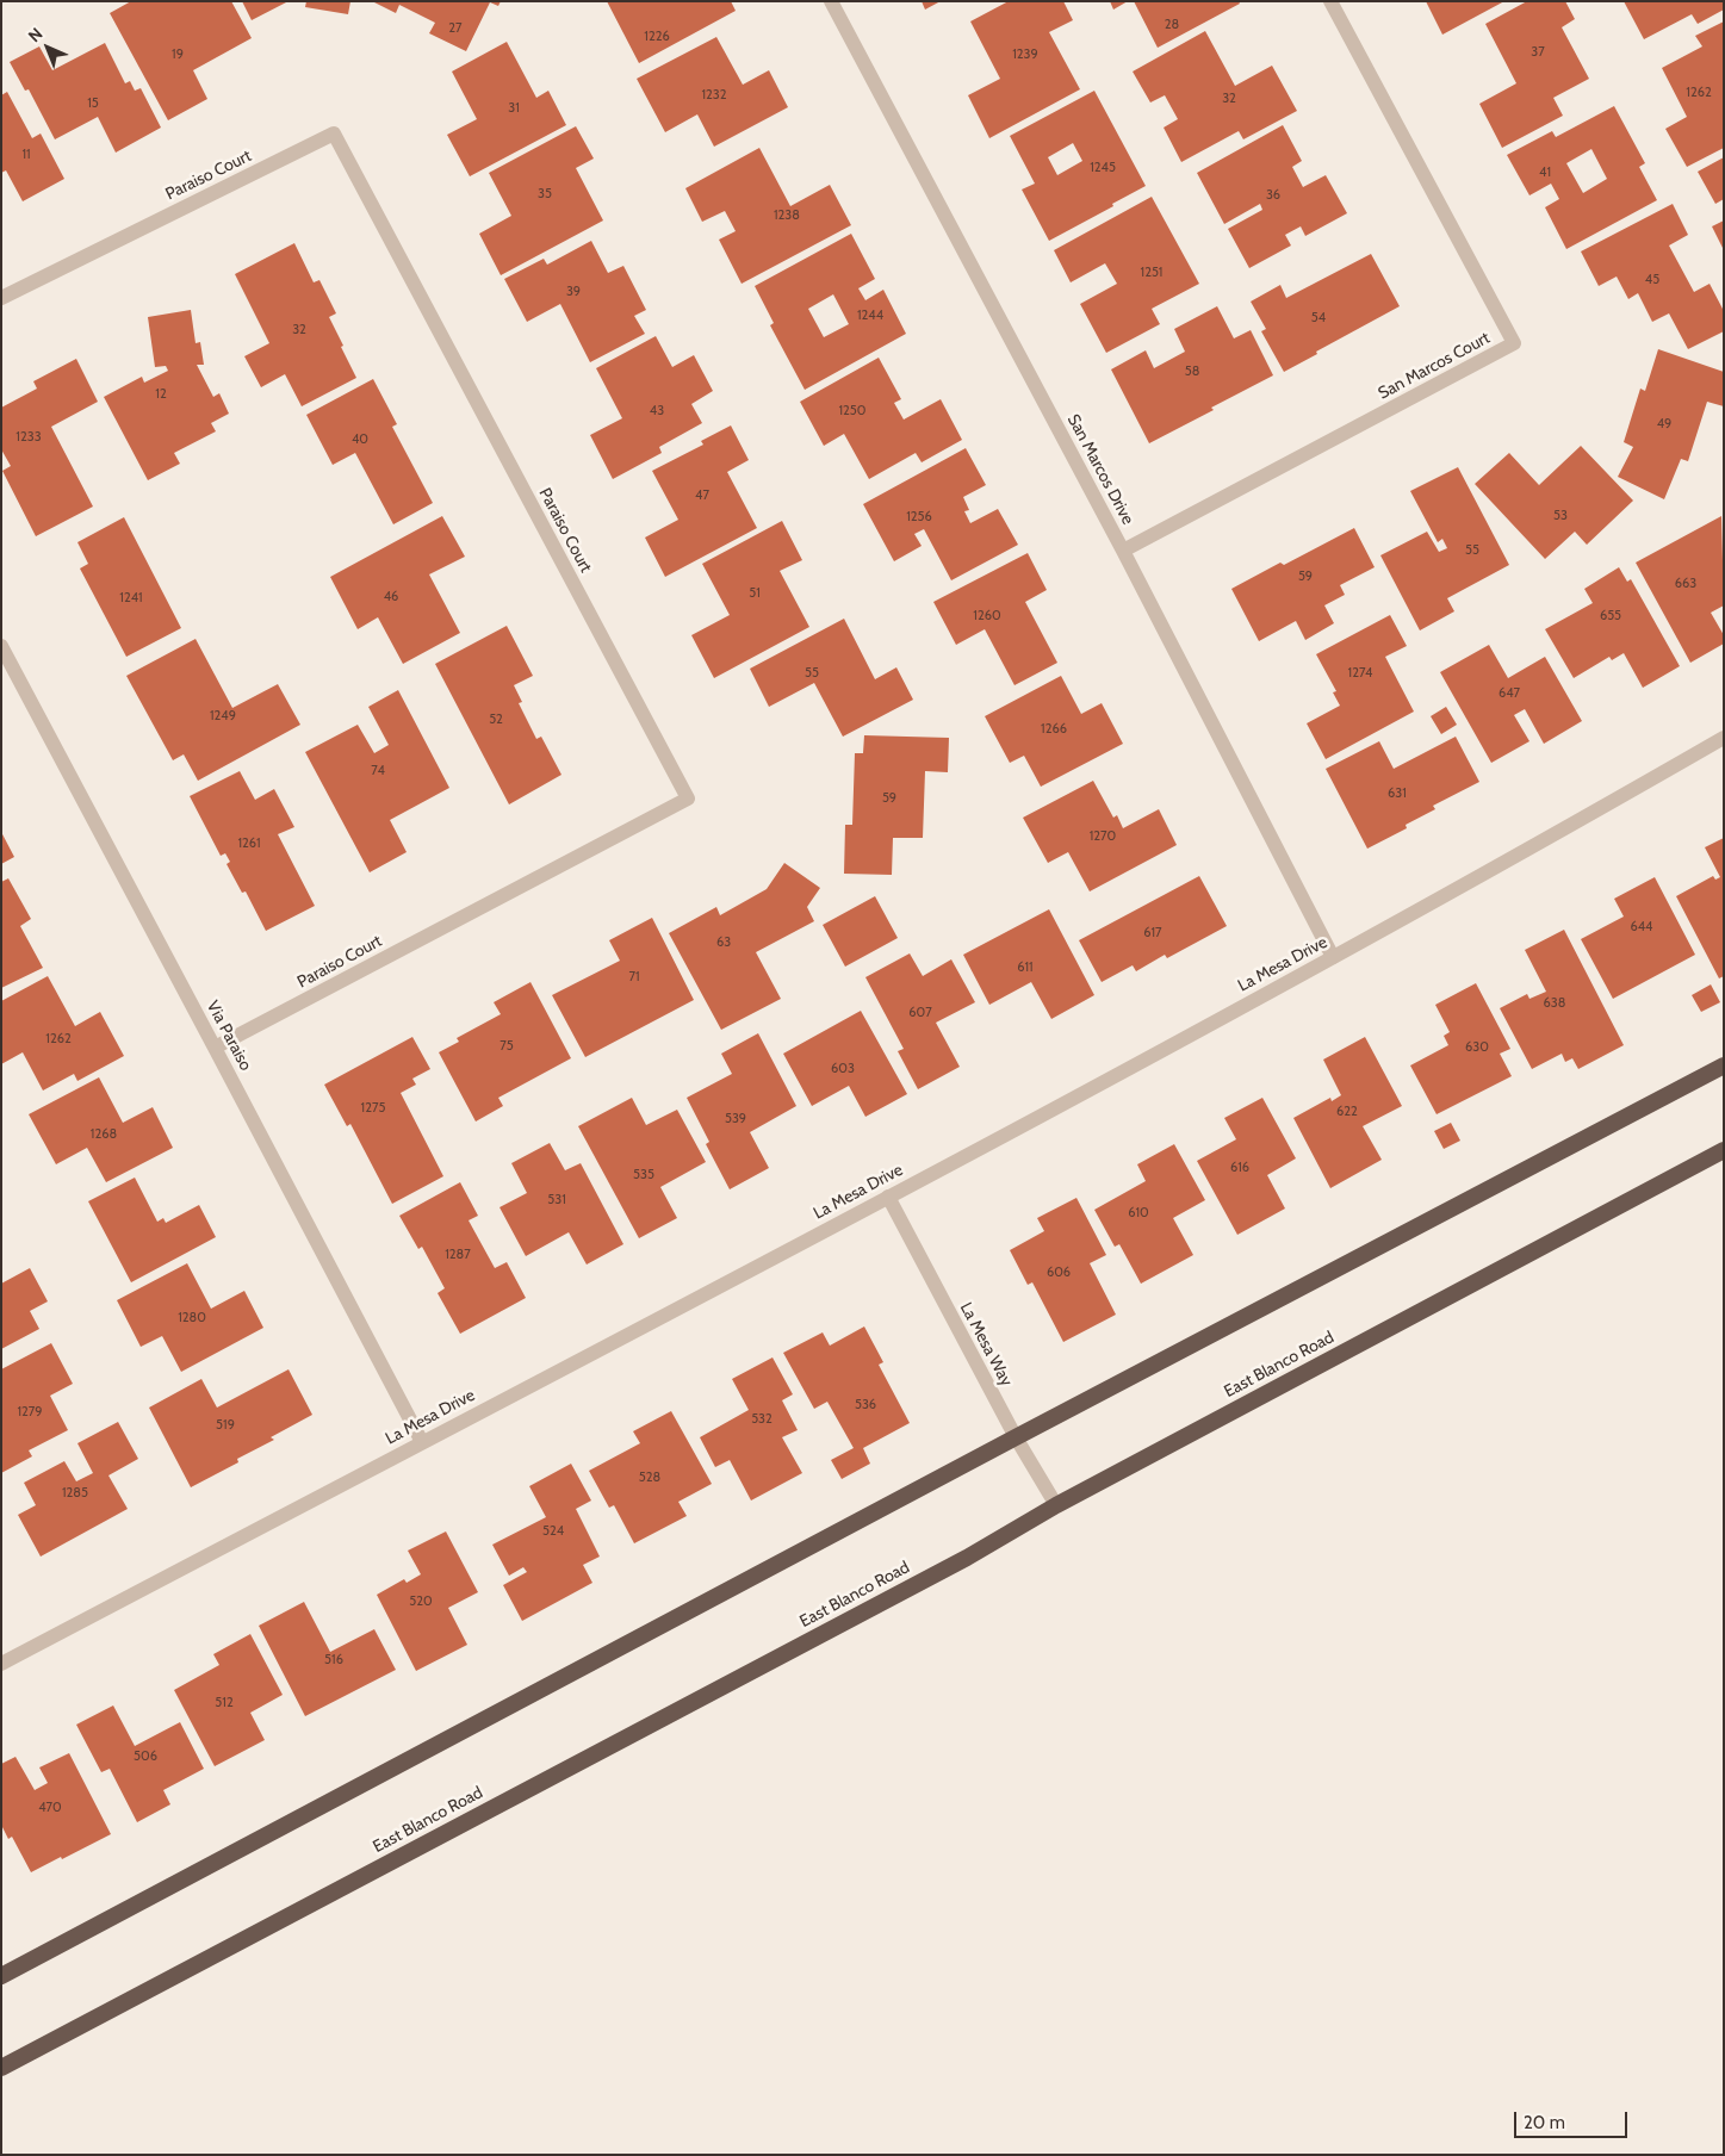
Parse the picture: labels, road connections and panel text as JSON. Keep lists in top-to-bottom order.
{
  "streets": {
    "highway": ["East Blanco Road"],
    "street": [
      "Paraiso Court",
      "San Marcos Court",
      "San Marcos Drive",
      "La Mesa Drive",
      "Via Paraiso",
      "La Mesa Way"
    ]
  },
  "crossings": [
    ["Paraiso Court", "Via Paraiso"],
    ["San Marcos Court", "San Marcos Drive"],
    ["San Marcos Drive", "La Mesa Drive"],
    ["La Mesa Drive", "Via Paraiso"],
    ["La Mesa Drive", "La Mesa Way"],
    ["La Mesa Way", "East Blanco Road"]
  ],
  "house_numbers": [
    "28",
    "27",
    "1226",
    "37",
    "19",
    "1239",
    "1262",
    "1232",
    "32",
    "15",
    "31",
    "11",
    "1245",
    "41",
    "35",
    "36",
    "1238",
    "1251",
    "45",
    "39",
    "1244",
    "54",
    "32",
    "58",
    "12",
    "43",
    "1250",
    "49",
    "1233",
    "40",
    "47",
    "53",
    "1256",
    "55",
    "59",
    "663",
    "51",
    "46",
    "1241",
    "1260",
    "655",
    "55",
    "1274",
    "647",
    "1249",
    "52",
    "1266",
    "74",
    "631",
    "59",
    "1270",
    "1261",
    "644",
    "617",
    "63",
    "611",
    "71",
    "638",
    "607",
    "1262",
    "75",
    "630",
    "603",
    "1275",
    "622",
    "539",
    "1268",
    "616",
    "535",
    "531",
    "610",
    "1287",
    "606",
    "1280",
    "536",
    "1279",
    "532",
    "519",
    "528",
    "1285",
    "524",
    "520",
    "516",
    "512",
    "506",
    "470"
  ],
  "scale_bar": "20 m",
  "north": "top left"
}
